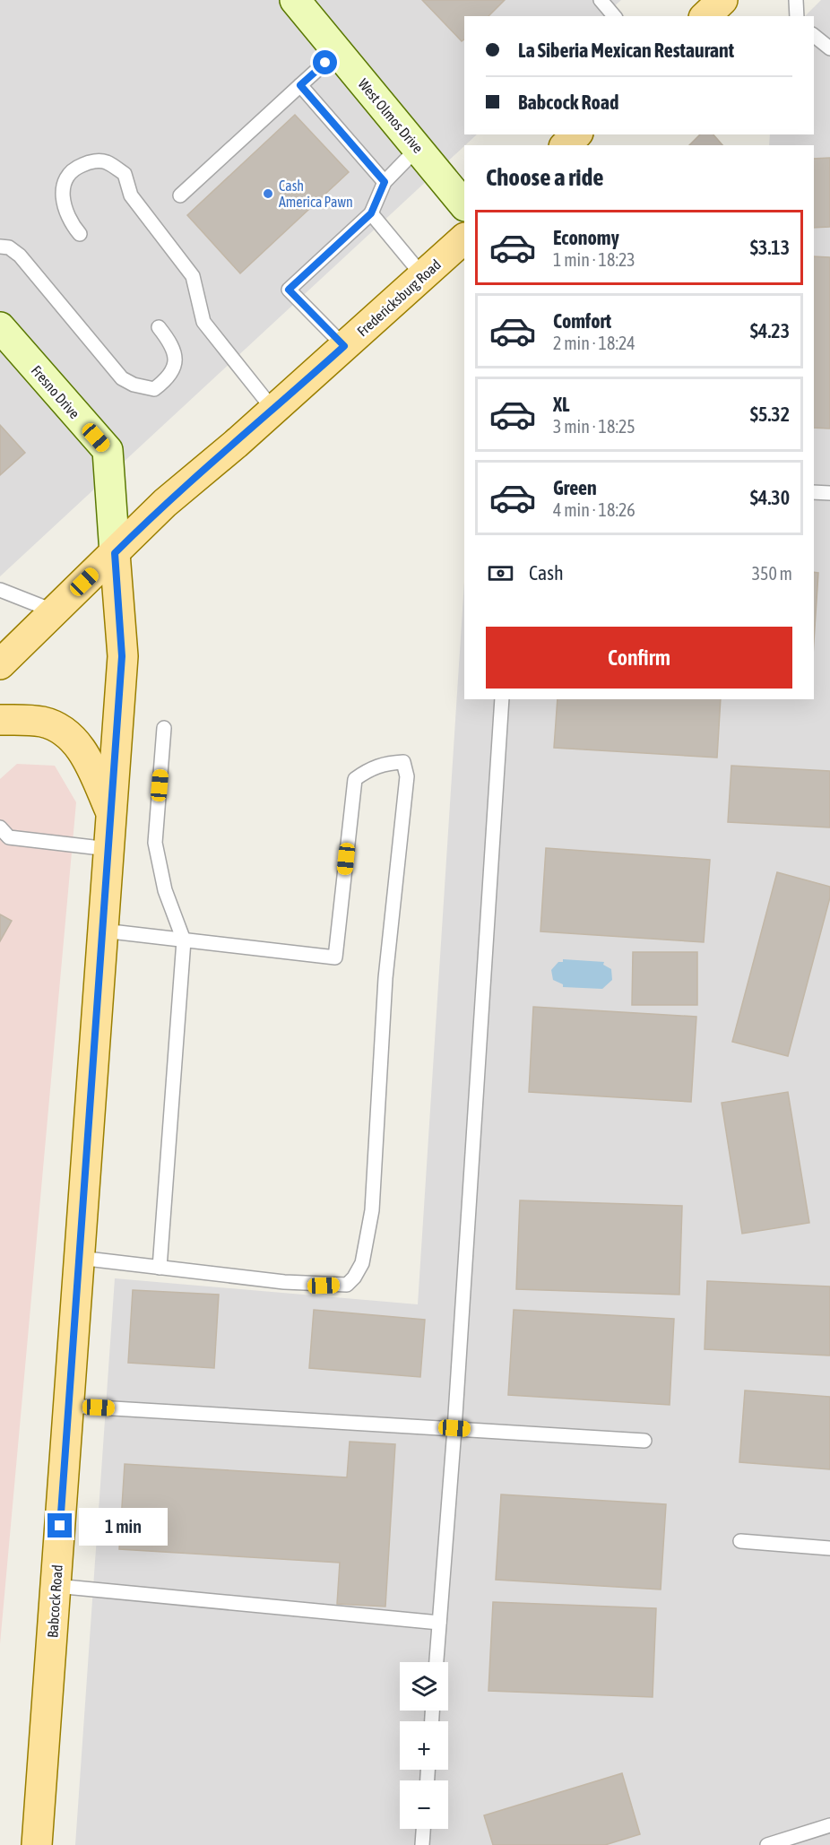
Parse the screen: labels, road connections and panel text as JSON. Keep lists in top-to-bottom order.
{
  "streets": {
    "main road": [
      "West Olmos Drive",
      "Fredericksburg Road",
      "Fresno Drive",
      "Babcock Road"
    ]
  },
  "crossings": [
    ["Fredericksburg Road", "Fresno Drive"],
    ["Fredericksburg Road", "Babcock Road"],
    ["Fresno Drive", "Babcock Road"]
  ],
  "places": ["Cash America Pawn"],
  "page": {
    "banner": ["La Siberia Mexican Restaurant", "Babcock Road"],
    "heading": "Choose a ride",
    "list": [
      {
        "name": "Economy",
        "note": "1 min · 18:23",
        "value": "$3.13"
      },
      {
        "name": "Comfort",
        "note": "2 min · 18:24",
        "value": "$4.23"
      },
      {
        "name": "XL",
        "note": "3 min · 18:25",
        "value": "$5.32"
      },
      {
        "name": "Green",
        "note": "4 min · 18:26",
        "value": "$4.30"
      }
    ],
    "pay": ["Cash", "350 m"],
    "buttons": "Confirm",
    "bubble": "1 min",
    "map_buttons": ["+", "−"]
  }
}
